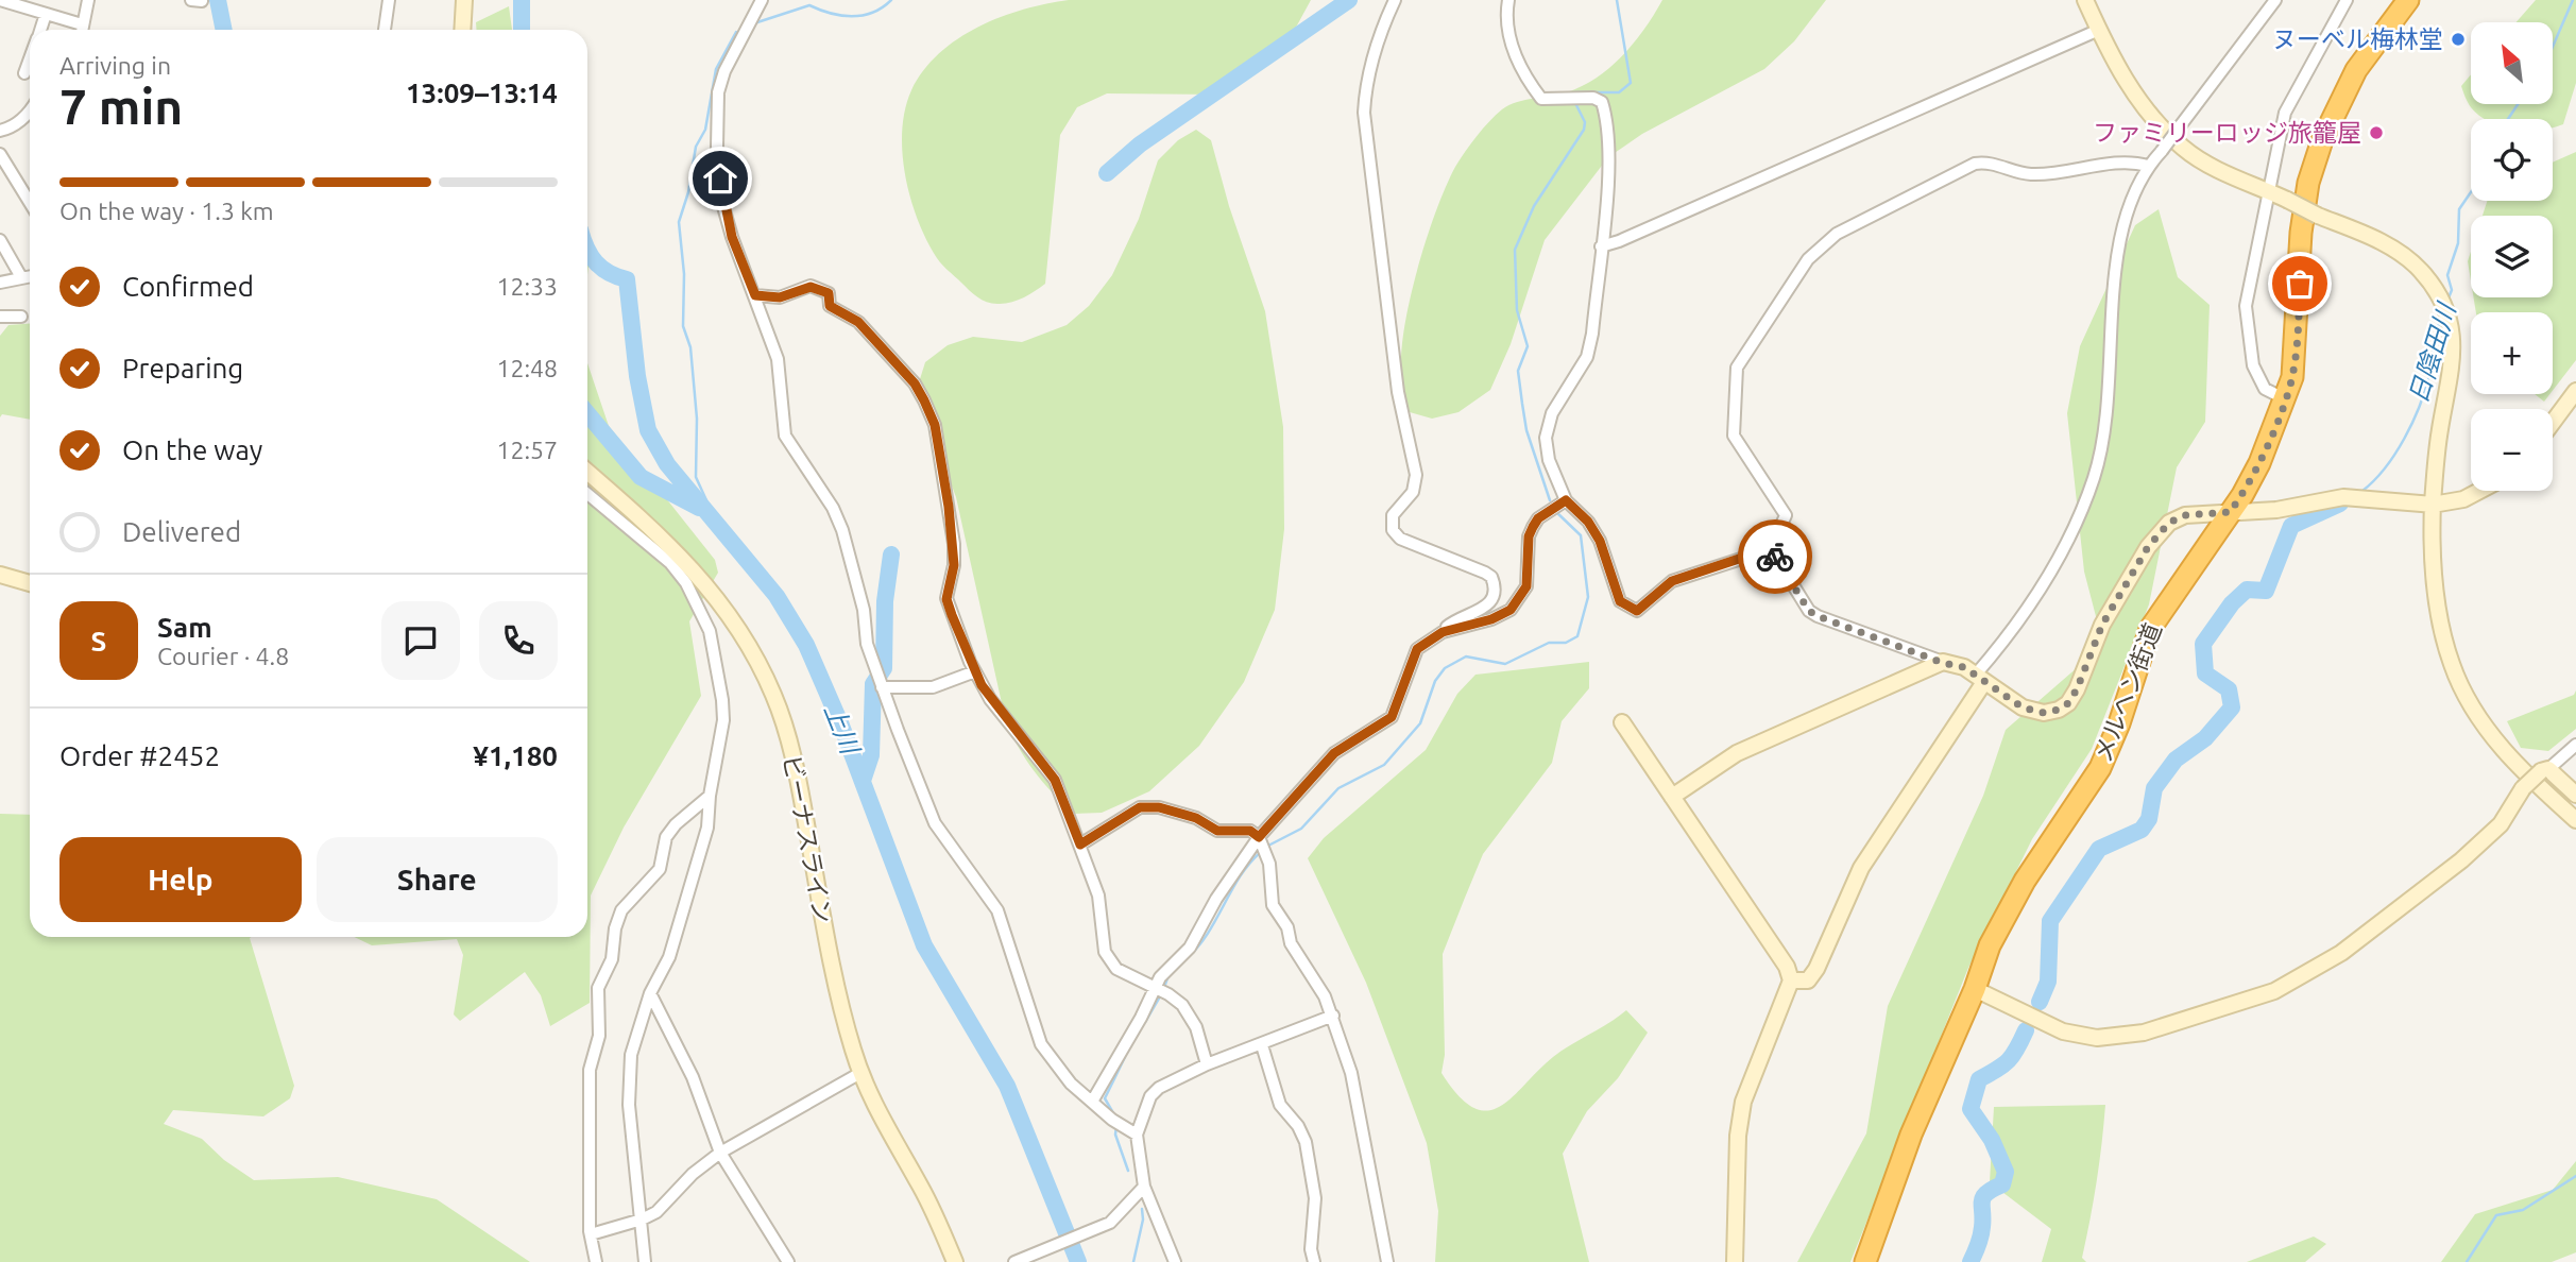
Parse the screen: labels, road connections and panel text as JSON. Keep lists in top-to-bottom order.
{
  "streets": {
    "highway": ["メルヘン街道"],
    "street": ["ビーナスライン"]
  },
  "water": ["日陰田川", "上川"],
  "places": ["ヌーベル梅林堂", "ファミリーロッジ旅籠屋"],
  "north": "top left",
  "page": {
    "map_buttons": ["+", "−"],
    "heading": ["7 min", "Arriving in", "13:09–13:14"],
    "panel": [
      "Sam",
      "Courier · 4.8",
      "Order #2452",
      "¥1,180"
    ],
    "bar": "On the way · 1.3 km",
    "list": [
      ["Confirmed", "12:33"],
      ["Preparing", "12:48"],
      ["On the way", "12:57"],
      "Delivered"
    ],
    "round": "S",
    "buttons": ["Help", "Share"]
  }
}
